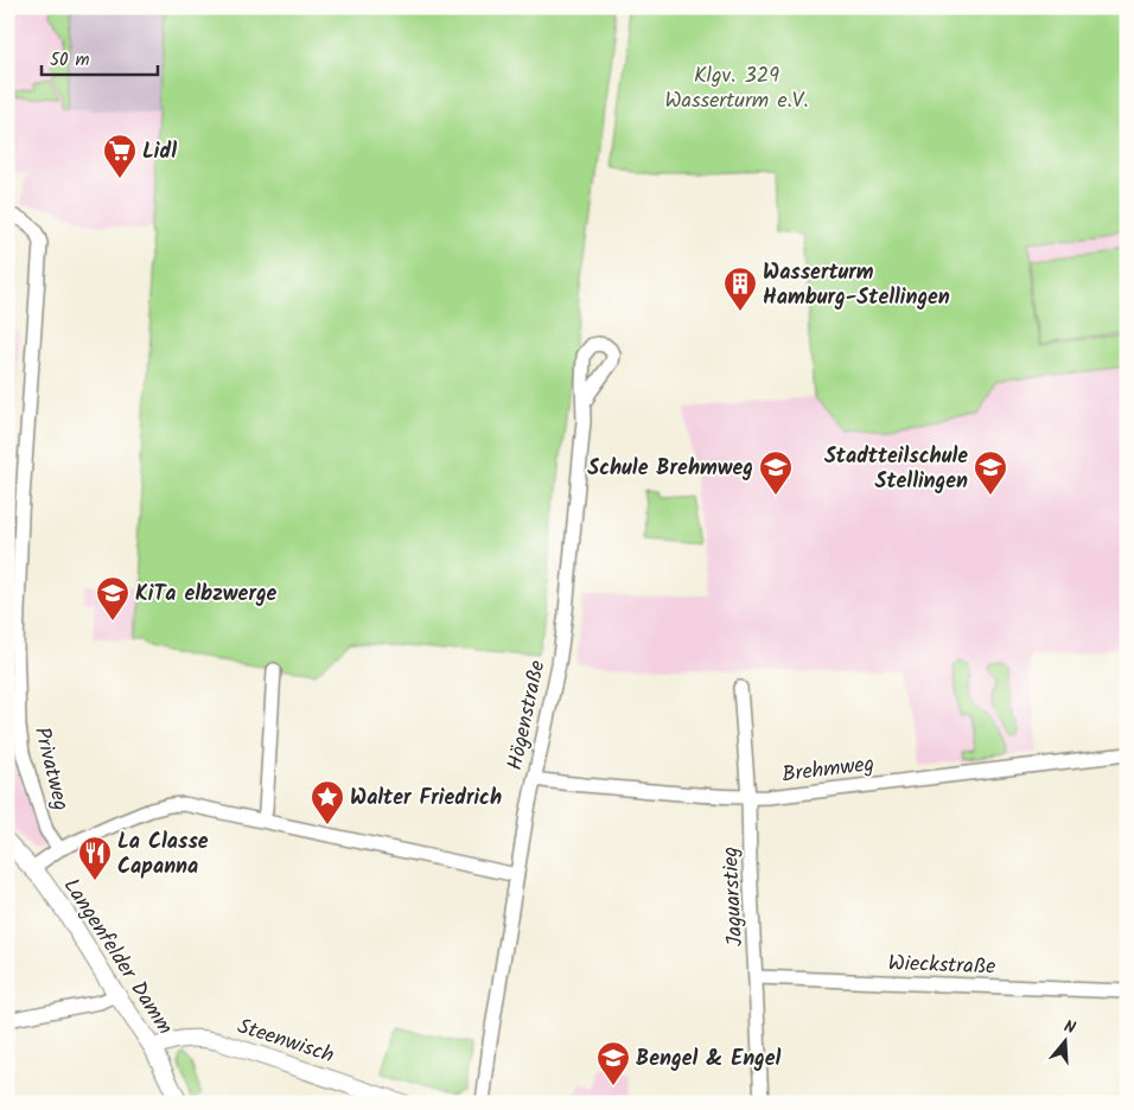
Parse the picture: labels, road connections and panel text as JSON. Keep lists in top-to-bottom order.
{
  "streets": {
    "street": [
      "Högenstraße",
      "Privatweg",
      "Brehmweg",
      "Jaguarstieg",
      "Langenfelder Damm",
      "Wieckstraße",
      "Steenwisch"
    ]
  },
  "crossings": [
    ["Högenstraße", "Brehmweg"],
    ["Brehmweg", "Jaguarstieg"],
    ["Jaguarstieg", "Wieckstraße"],
    ["Langenfelder Damm", "Steenwisch"]
  ],
  "parks": ["Klgv. 329 Wasserturm e.V."],
  "places": {
    "supermarket": ["Lidl"],
    "building": ["Wasserturm Hamburg-Stellingen"],
    "school or university": [
      "Schule Brehmweg",
      "Stadtteilschule Stellingen",
      "KiTa elbzwerge",
      "Bengel & Engel"
    ],
    "place": ["Walter Friedrich"],
    "restaurant": ["La Classe Capanna"]
  },
  "scale_bar": "50 m",
  "north": "top"
}
